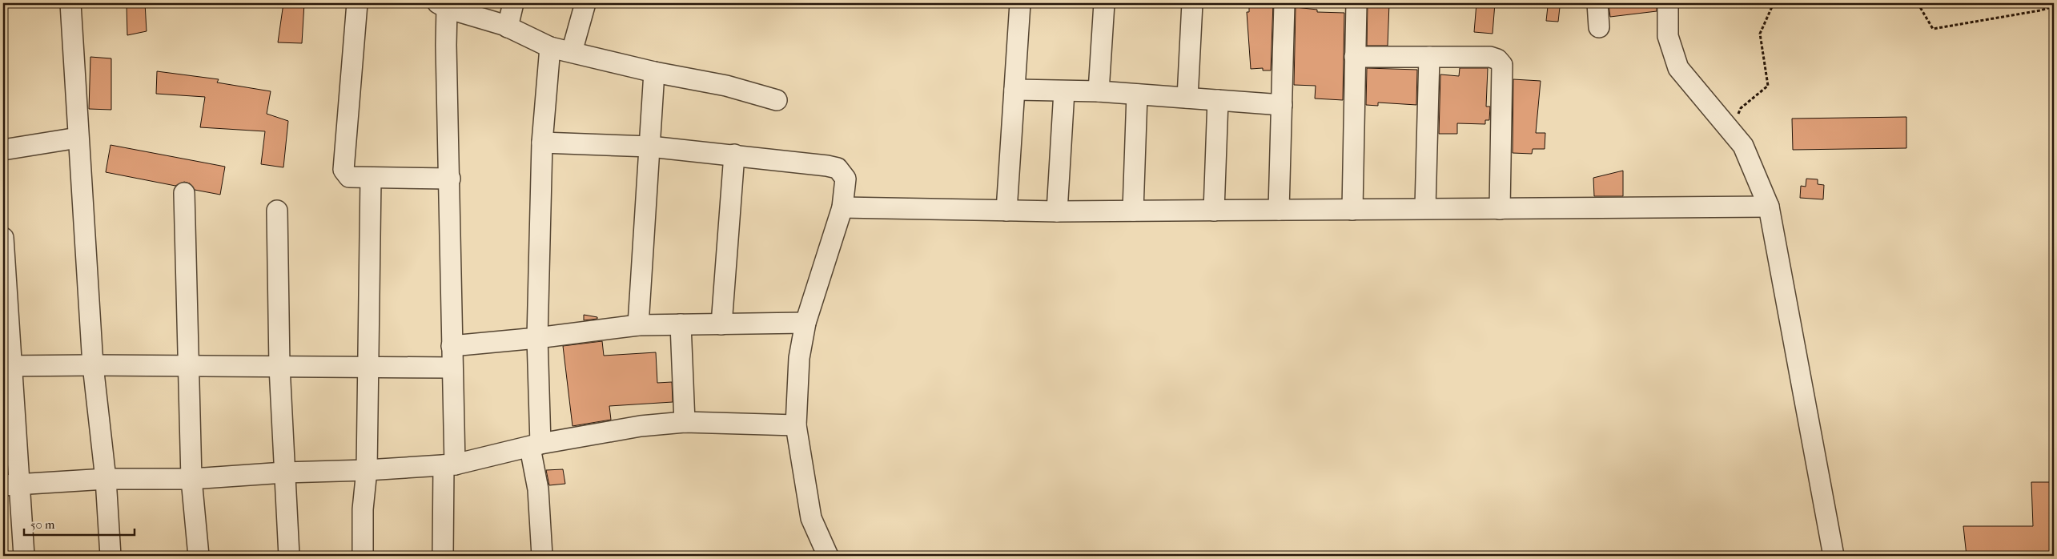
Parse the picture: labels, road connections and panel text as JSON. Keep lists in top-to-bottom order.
{
  "scale_bar": "50 m"
}
